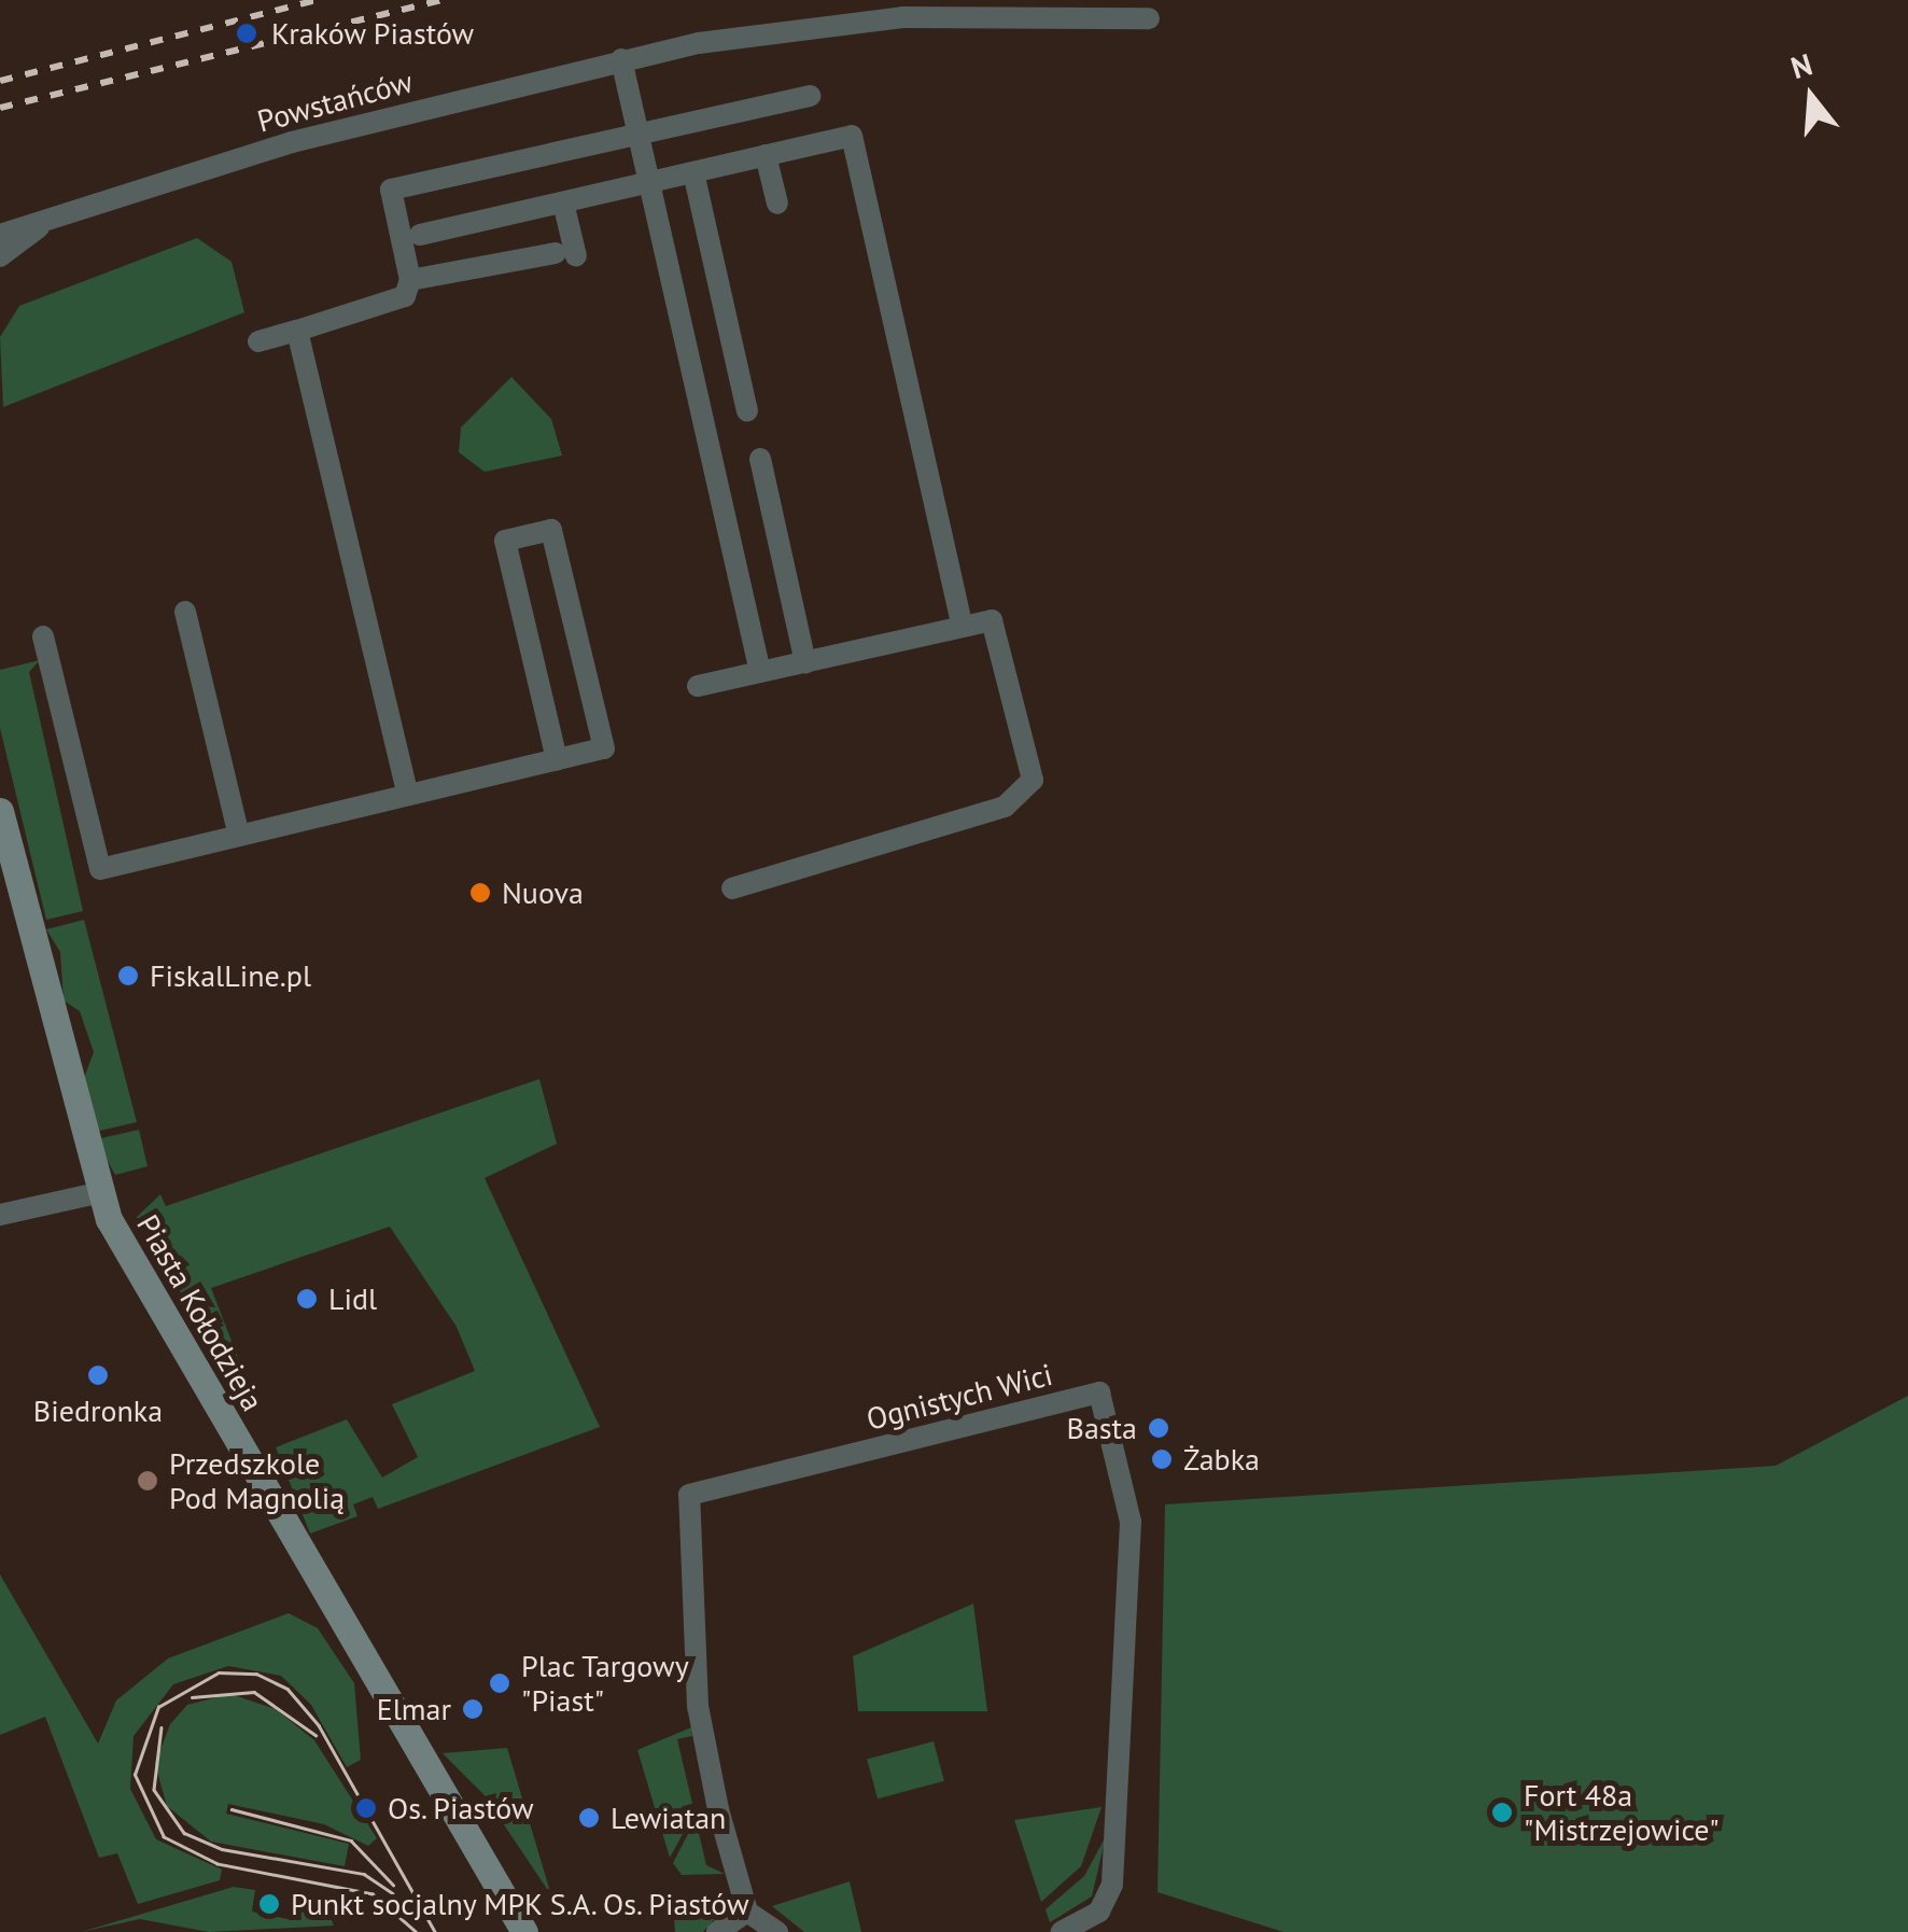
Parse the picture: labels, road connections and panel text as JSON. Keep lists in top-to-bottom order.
{
  "streets": {
    "street": ["Powstańców", "Piasta Kołodzieja", "Ognistych Wici"]
  },
  "places": [
    "Kraków Piastów",
    "Nuova",
    "FiskalLine.pl",
    "Lidl",
    "Biedronka",
    "Basta",
    "Żabka",
    "Przedszkole Pod Magnolią",
    "Plac Targowy \"Piast\"",
    "Elmar",
    "Os. Piastów",
    "Fort 48a \"Mistrzejowice\"",
    "Lewiatan",
    "Punkt socjalny MPK S.A. Os. Piastów"
  ],
  "north": "top"
}
